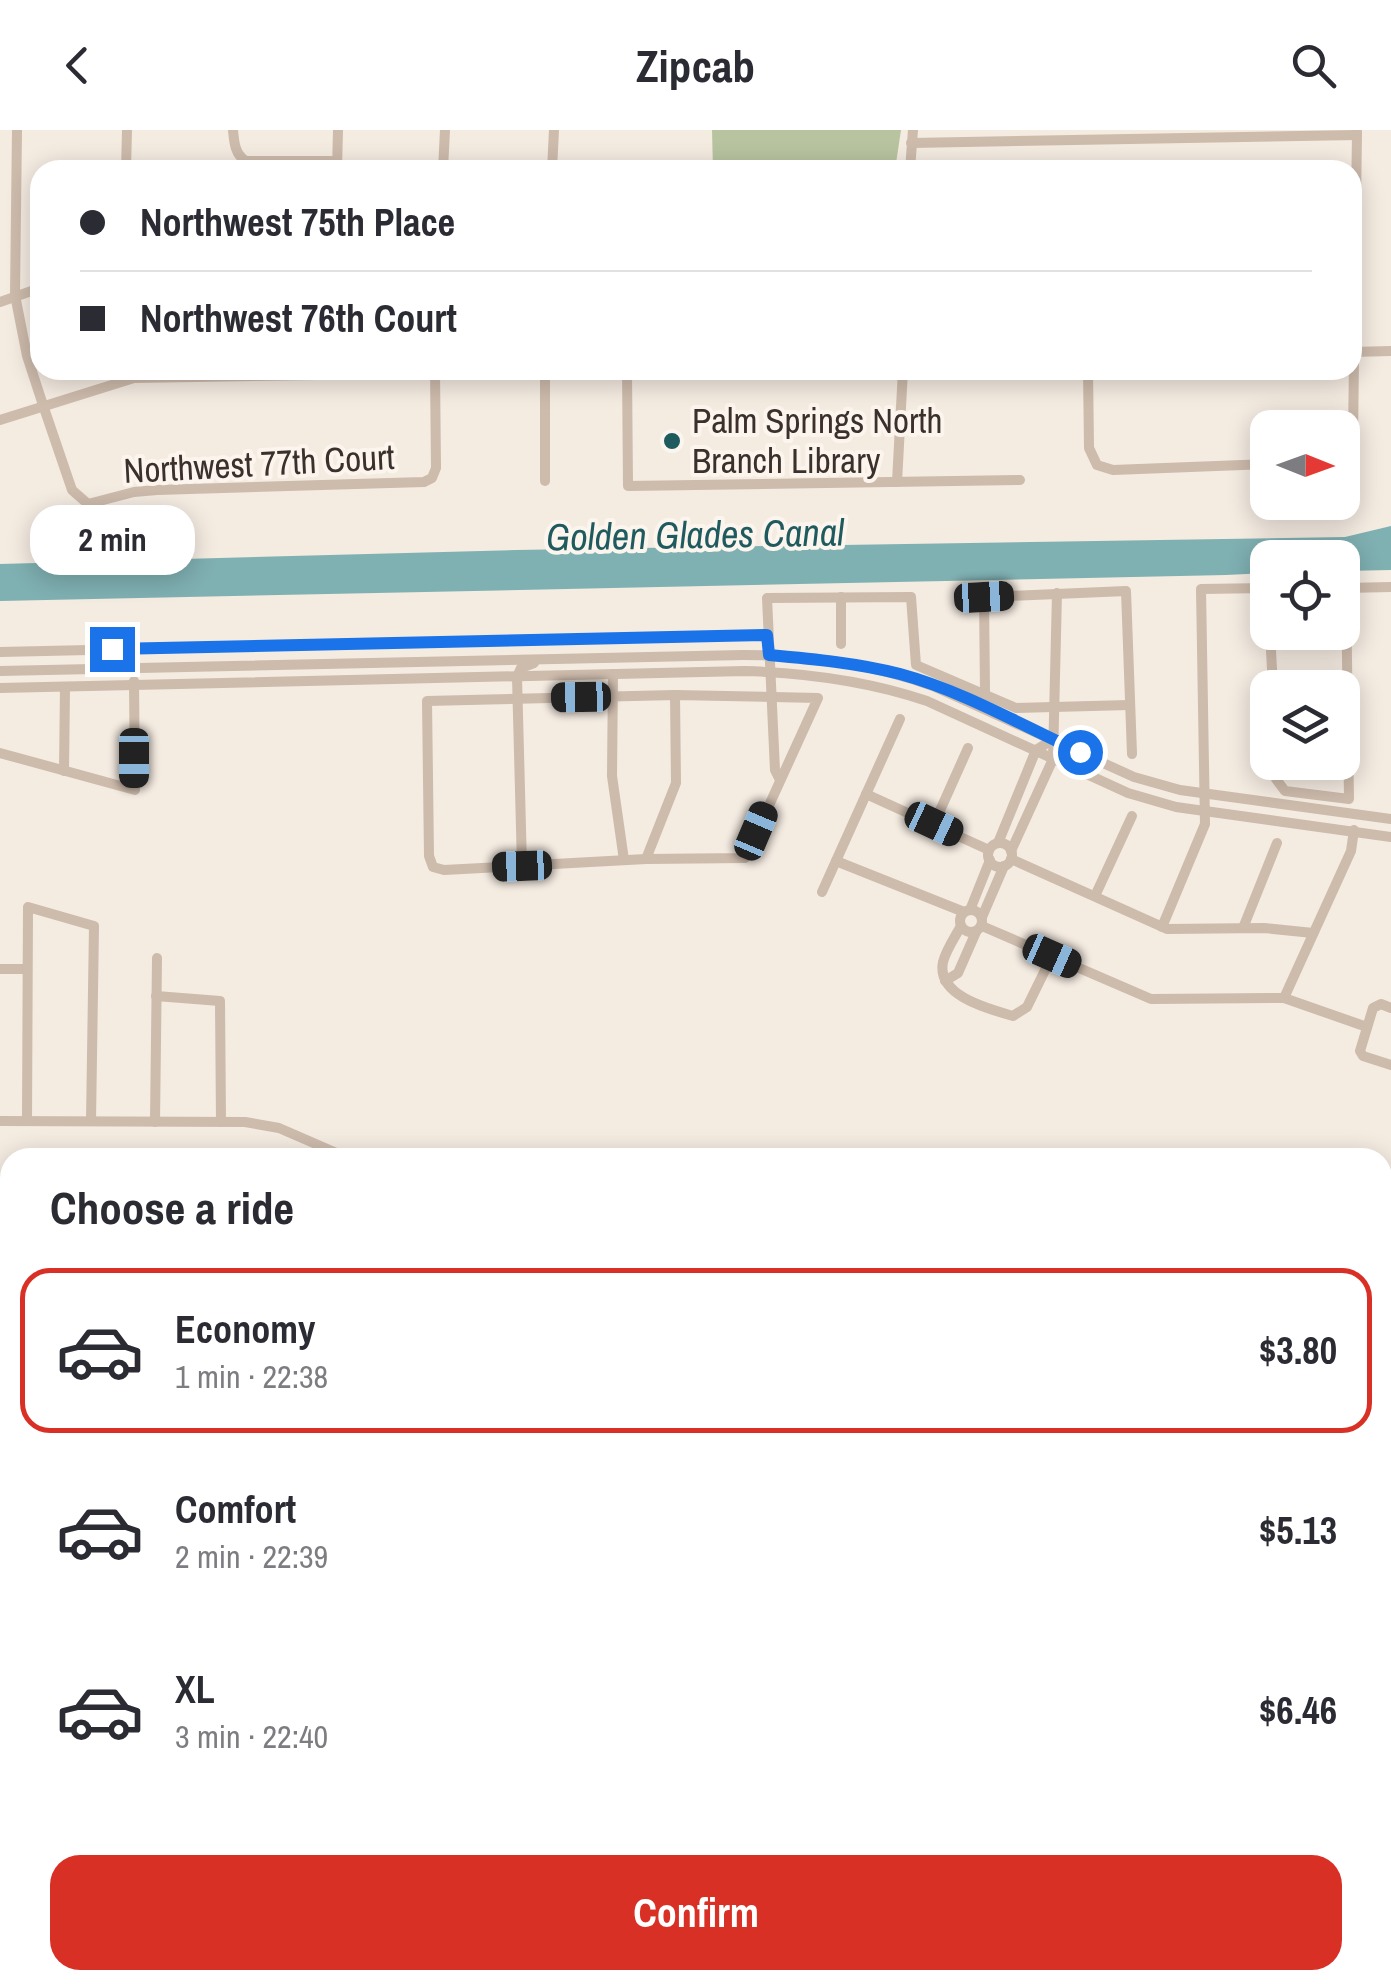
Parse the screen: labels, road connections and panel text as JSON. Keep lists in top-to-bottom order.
{
  "streets": {
    "street": ["Northwest 77th Court"]
  },
  "water": ["Golden Glades Canal"],
  "places": ["Palm Springs North Branch Library"],
  "north": "right",
  "page": {
    "header": "Zipcab",
    "banner": ["Northwest 75th Place", "Northwest 76th Court"],
    "bubble": "2 min",
    "heading": "Choose a ride",
    "list": [
      {
        "name": "Economy",
        "note": "1 min · 22:38",
        "value": "$3.80"
      },
      {
        "name": "Comfort",
        "note": "2 min · 22:39",
        "value": "$5.13"
      },
      {
        "name": "XL",
        "note": "3 min · 22:40",
        "value": "$6.46"
      }
    ],
    "buttons": "Confirm"
  }
}
